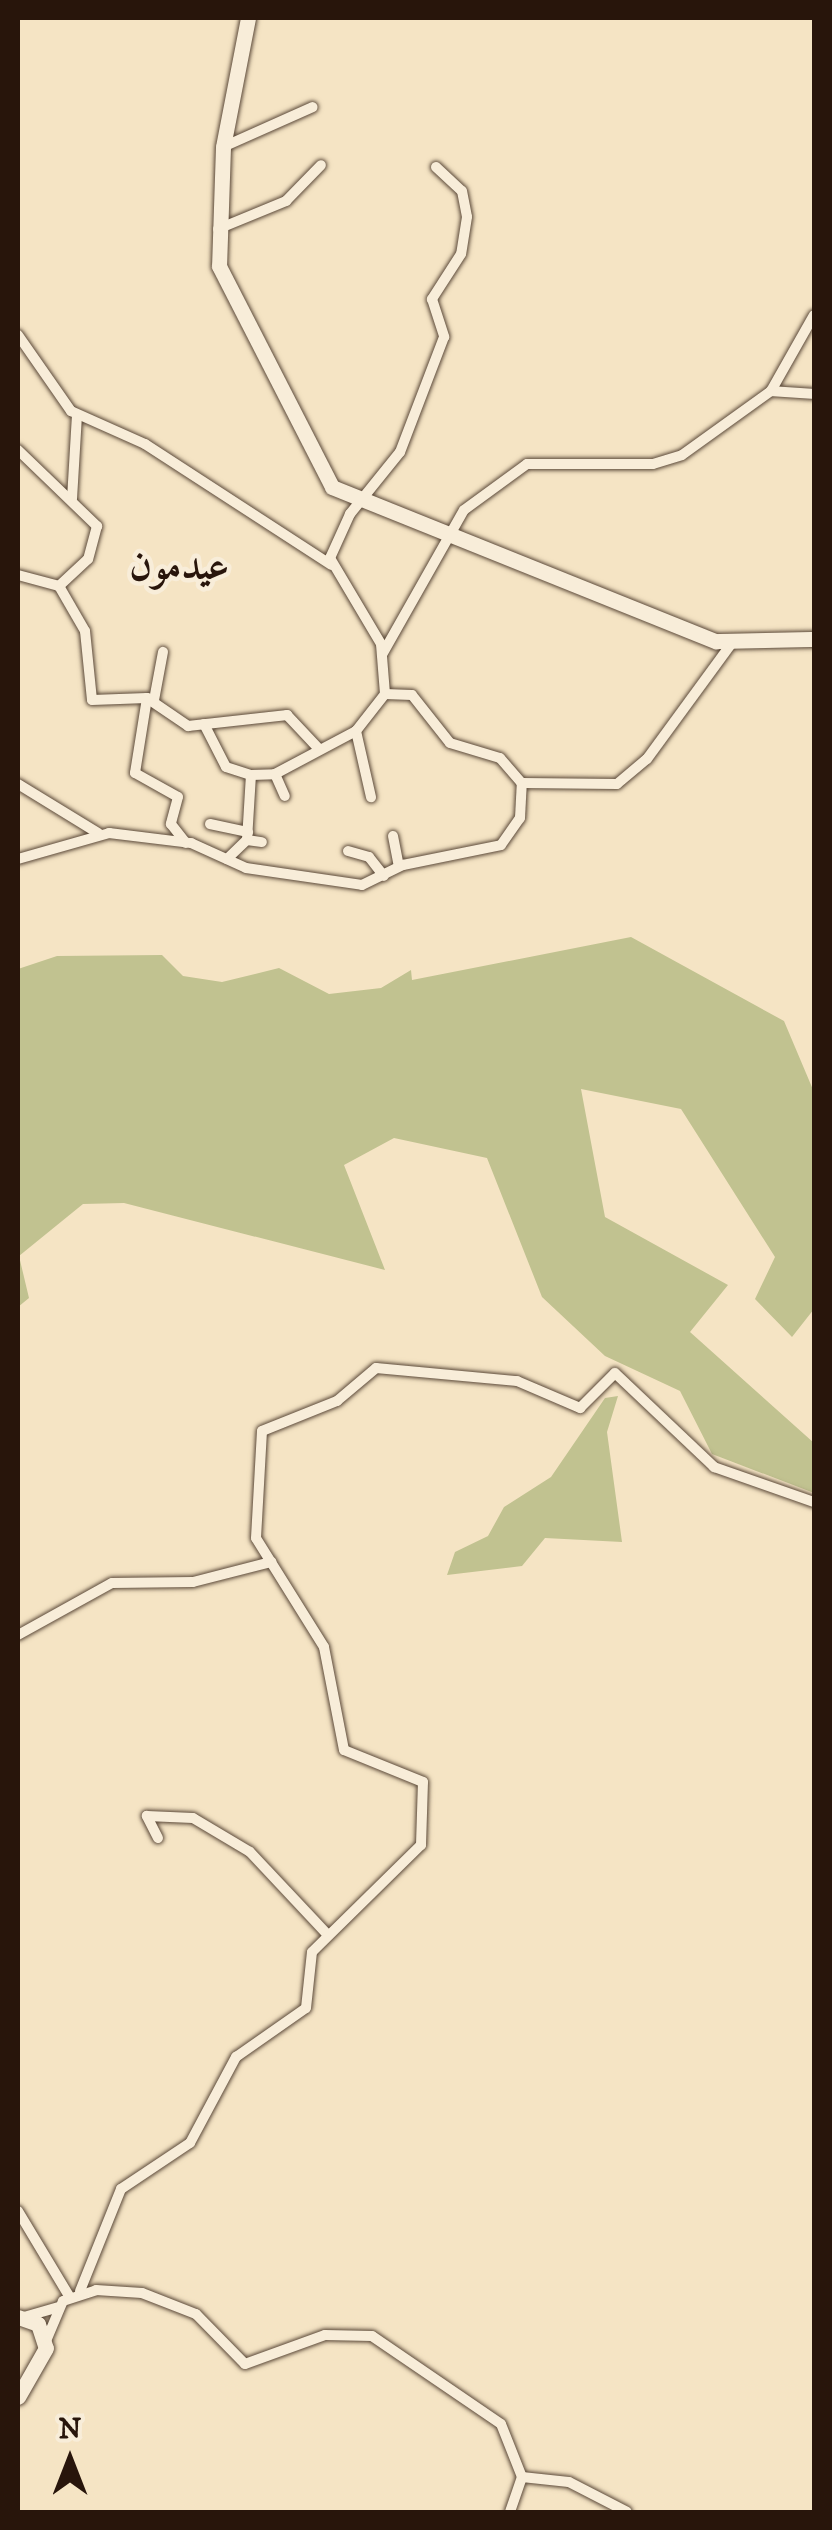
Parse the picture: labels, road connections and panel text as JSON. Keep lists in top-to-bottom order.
{
  "districts": ["عيدمون"],
  "north": "top"
}
